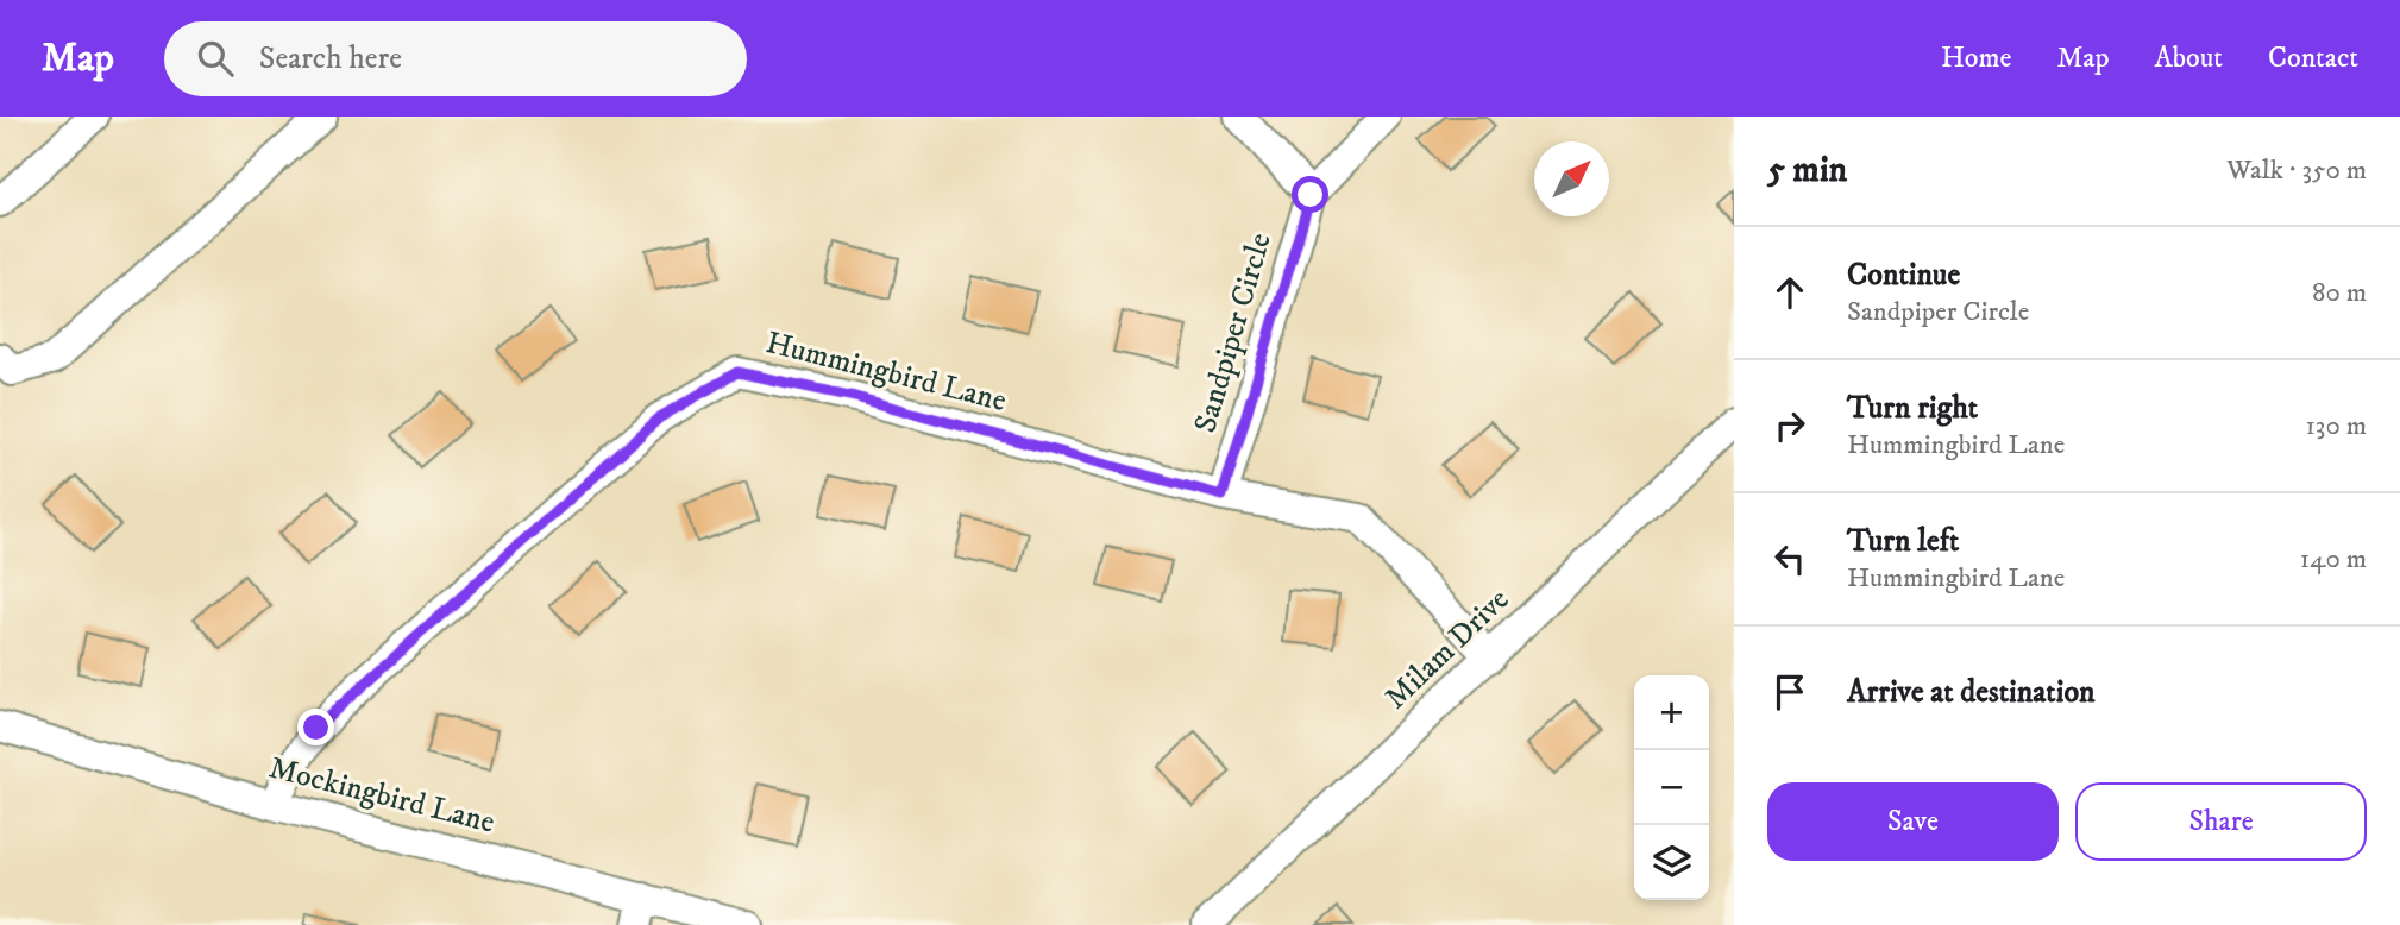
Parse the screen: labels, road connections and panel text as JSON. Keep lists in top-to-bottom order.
{
  "streets": {
    "street": [
      "Sandpiper Circle",
      "Hummingbird Lane",
      "Milam Drive",
      "Mockingbird Lane"
    ]
  },
  "crossings": [
    ["Sandpiper Circle", "Hummingbird Lane"],
    ["Hummingbird Lane", "Milam Drive"],
    ["Hummingbird Lane", "Mockingbird Lane"]
  ],
  "north": "top right",
  "page": {
    "header": "Map",
    "search": "Search here",
    "nav": [
      "Home",
      "Map",
      "About",
      "Contact"
    ],
    "heading": ["5 min", "Walk · 350 m"],
    "list": [
      ["Continue", "Sandpiper Circle", "80 m"],
      ["Turn right", "Hummingbird Lane", "130 m"],
      ["Turn left", "Hummingbird Lane", "140 m"],
      "Arrive at destination"
    ],
    "map_buttons": ["+", "−"],
    "buttons": ["Save", "Share"]
  }
}
